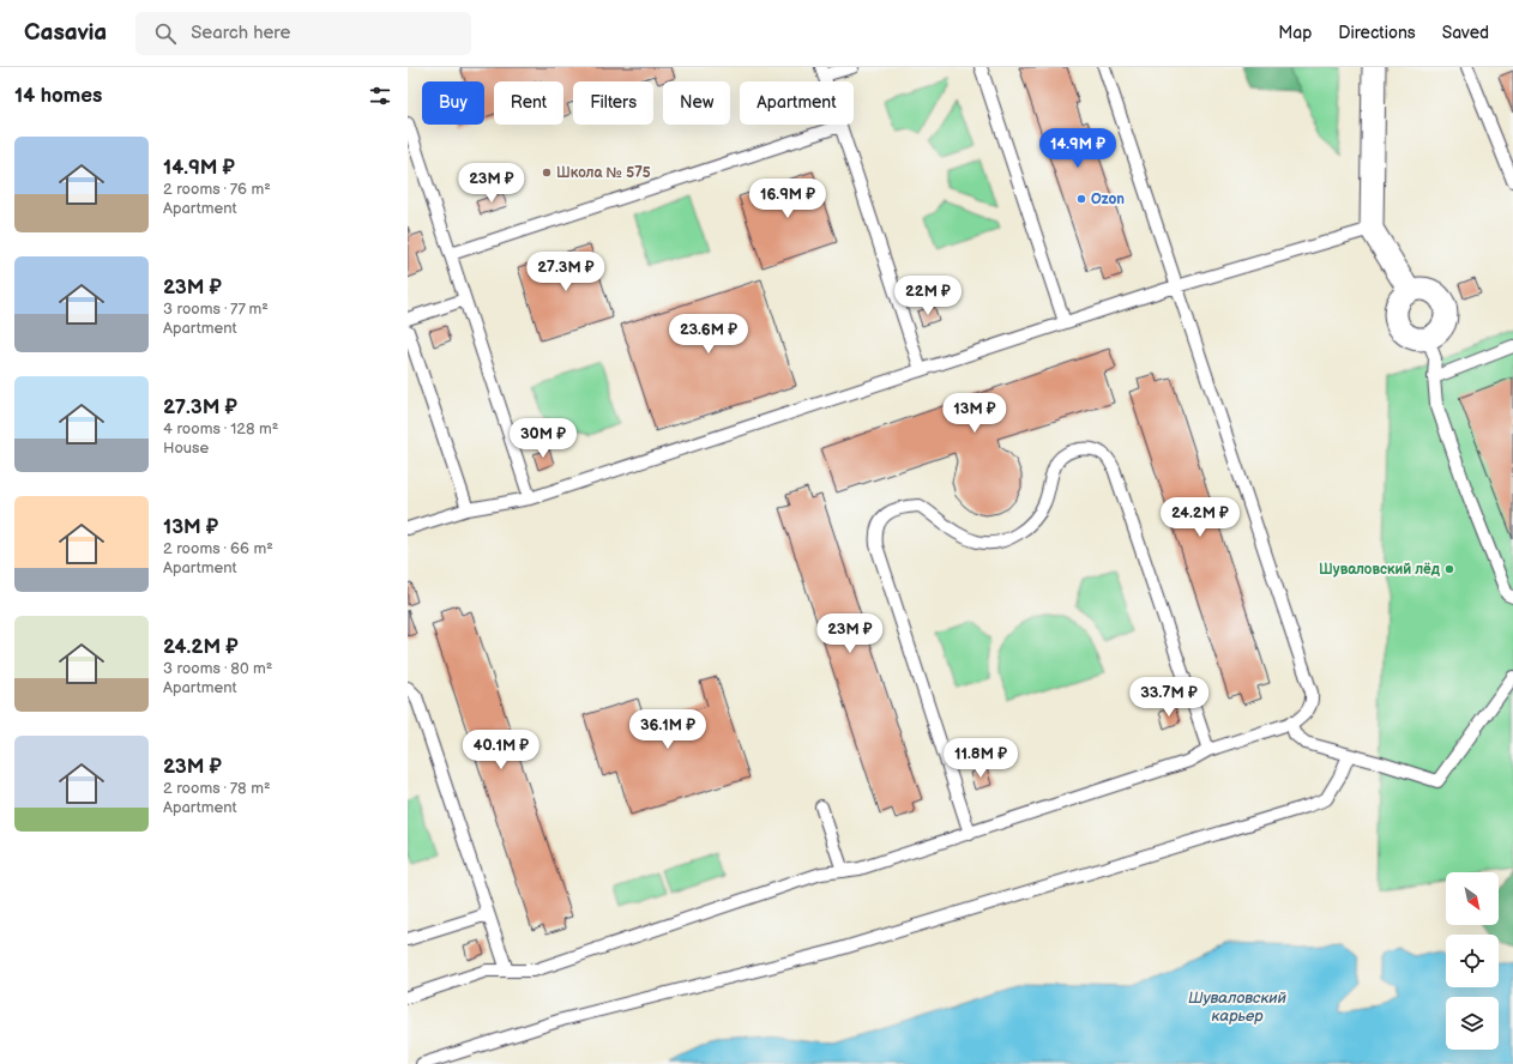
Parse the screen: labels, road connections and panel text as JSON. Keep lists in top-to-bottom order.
{
  "water": ["Шуваловский карьер"],
  "places": ["Школа № 575", "Ozon", "Шуваловский лёд"],
  "north": "bottom right",
  "page": {
    "header": "Casavia",
    "search": "Search here",
    "nav": ["Map", "Directions", "Saved"],
    "heading": "14 homes",
    "chip": [
      "Buy",
      "Rent",
      "Filters",
      "New",
      "Apartment"
    ],
    "list": [
      {
        "name": "14.9M ₽",
        "note": "2 rooms · 76 m² · Apartment"
      },
      {
        "name": "23M ₽",
        "note": "3 rooms · 77 m² · Apartment"
      },
      {
        "name": "27.3M ₽",
        "note": "4 rooms · 128 m² · House"
      },
      {
        "name": "13M ₽",
        "note": "2 rooms · 66 m² · Apartment"
      },
      {
        "name": "24.2M ₽",
        "note": "3 rooms · 80 m² · Apartment"
      },
      {
        "name": "23M ₽",
        "note": "2 rooms · 78 m² · Apartment"
      }
    ],
    "price": [
      "14.9M ₽",
      "23M ₽",
      "16.9M ₽",
      "27.3M ₽",
      "22M ₽",
      "23.6M ₽",
      "13M ₽",
      "30M ₽",
      "24.2M ₽",
      "23M ₽",
      "33.7M ₽",
      "36.1M ₽",
      "40.1M ₽",
      "11.8M ₽"
    ]
  }
}
